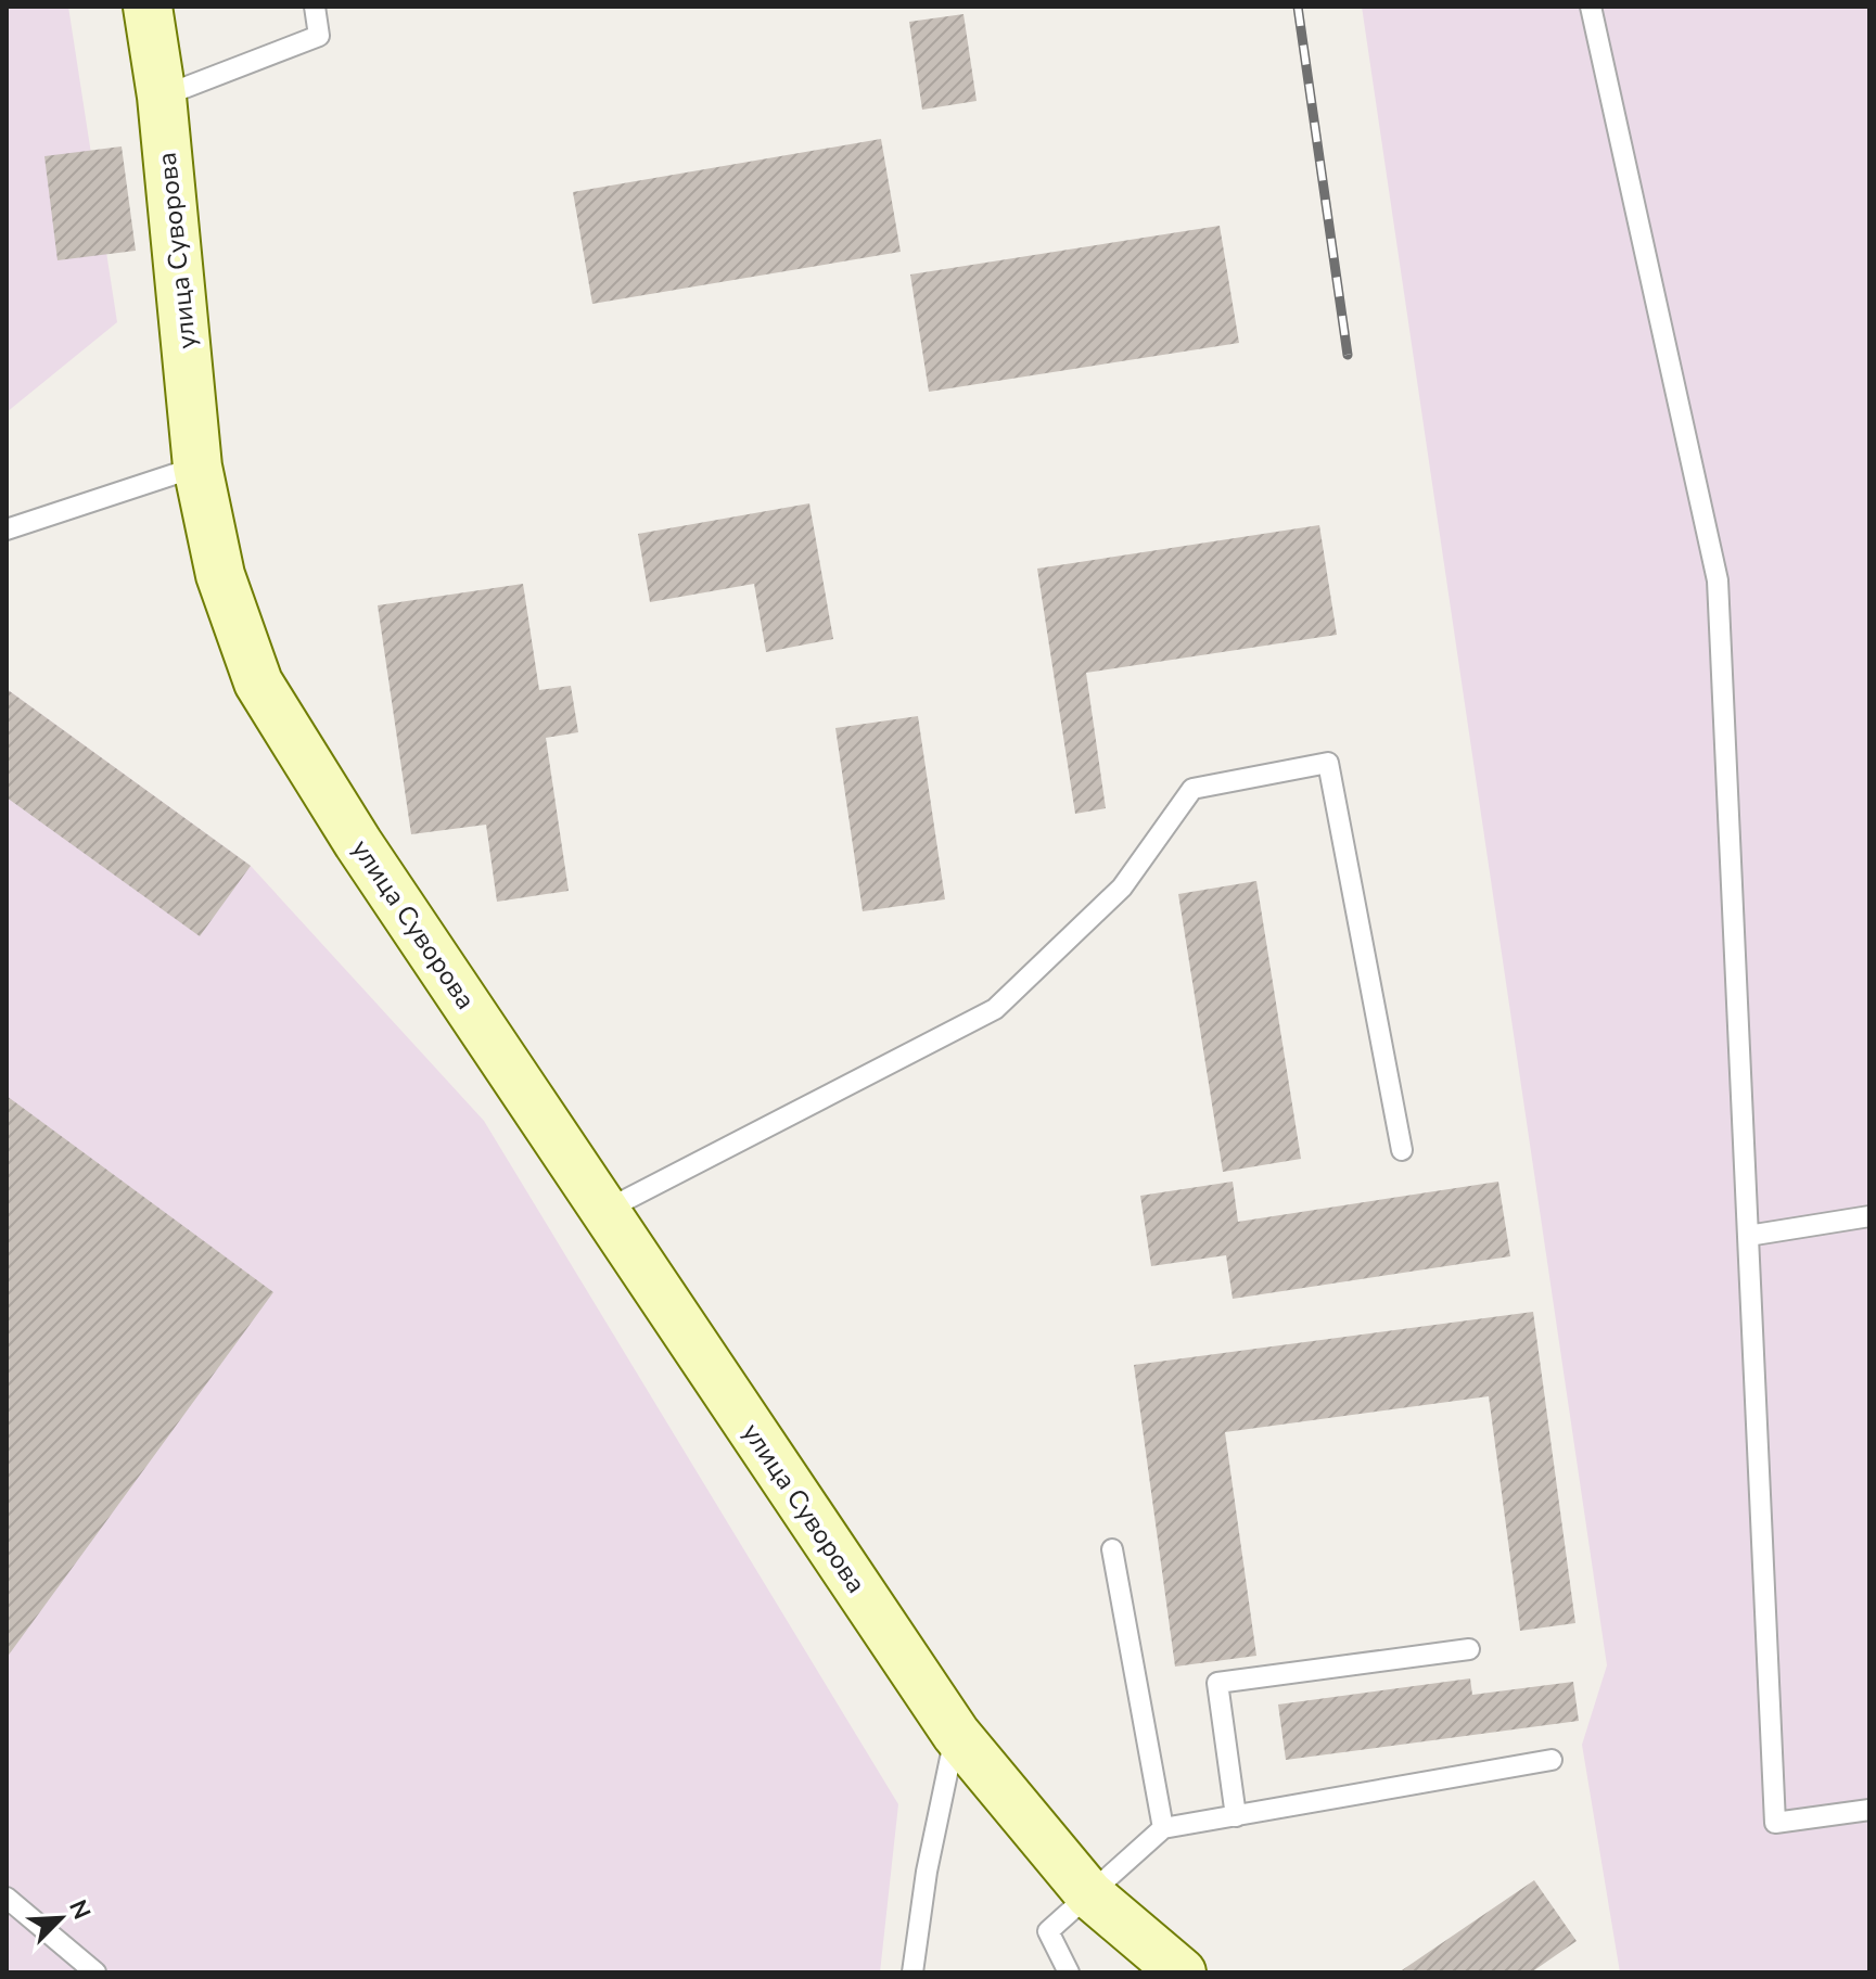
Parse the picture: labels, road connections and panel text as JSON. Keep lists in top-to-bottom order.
{
  "streets": {
    "street": ["улица Суворова"]
  },
  "north": "top right"
}
